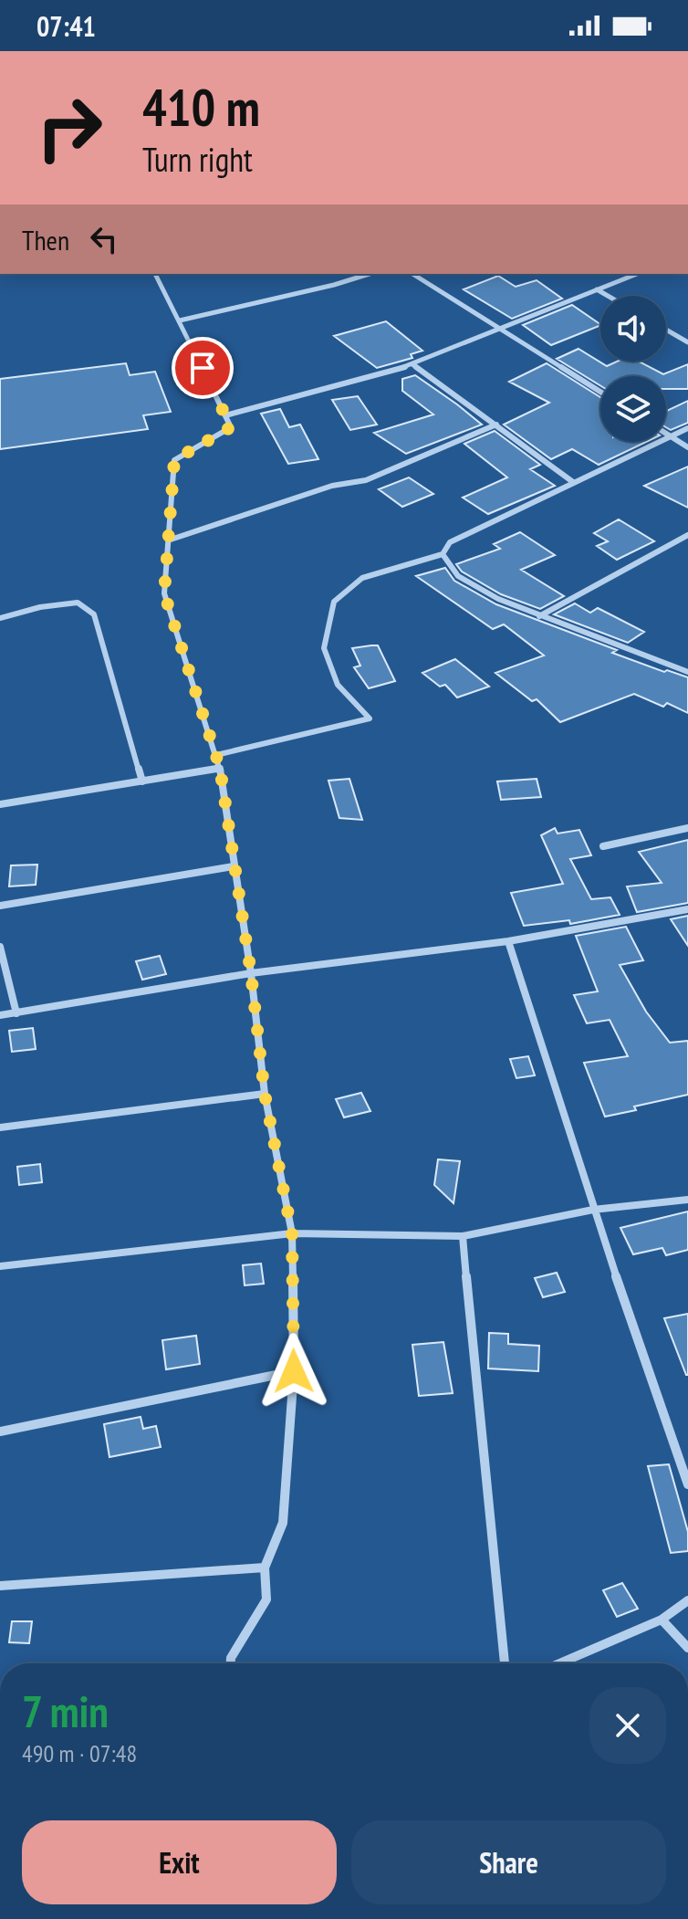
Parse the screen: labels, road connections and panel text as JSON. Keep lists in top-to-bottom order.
{
  "page": {
    "status": "07:41",
    "turn": ["410 m", "Turn right"],
    "then": "Then",
    "heading": ["7 min", "490 m · 07:48"],
    "buttons": ["Exit", "Share"]
  }
}
